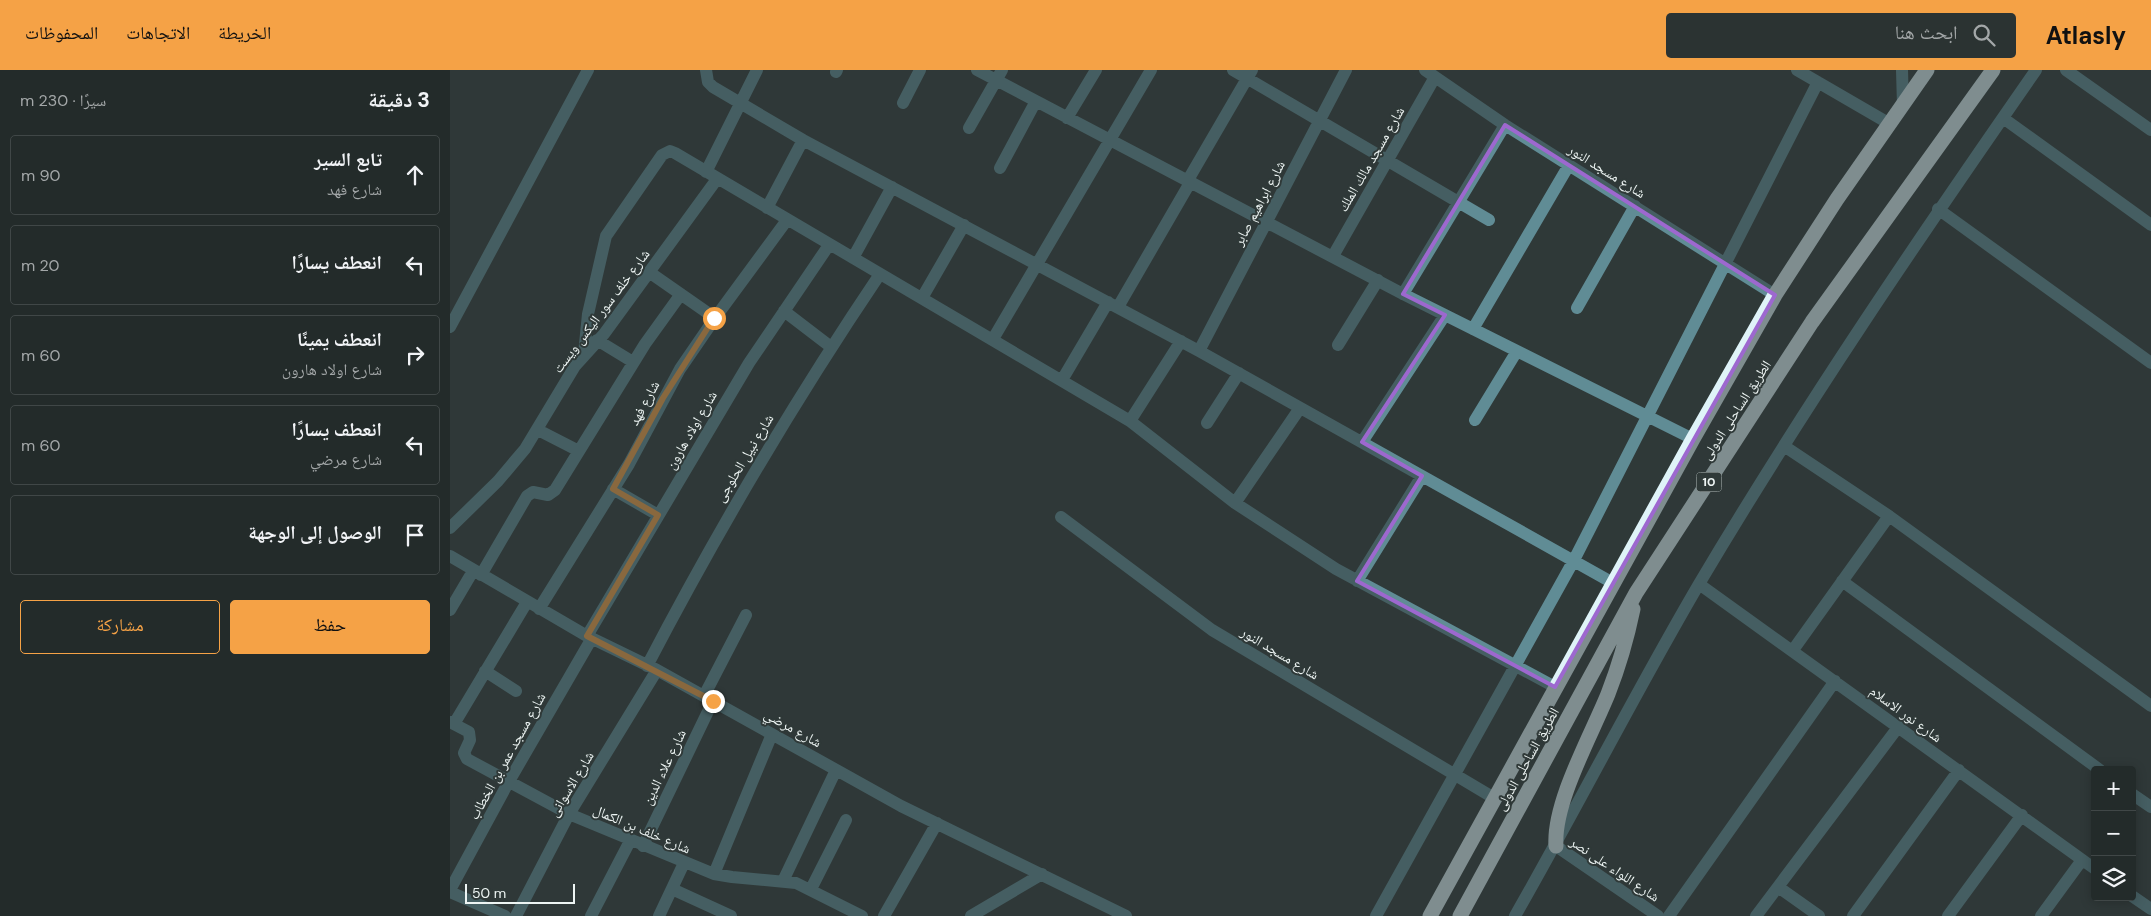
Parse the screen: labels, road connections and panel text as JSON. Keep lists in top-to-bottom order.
{
  "streets": {
    "highway": ["الطريق الساحلى الدولى", "10"],
    "street": [
      "شارع مسجد مالك الملك",
      "شارع مسجد النور",
      "شارع ابراهيم صابر",
      "شارع خلف سور اليكس ويست",
      "شارع فهد",
      "شارع اولاد هارون",
      "شارع نبيل الحلوجى",
      "شارع نور الاسلام",
      "شارع مرضي",
      "شارع مسجد عمر بن الخطاب",
      "شارع علاء الدين",
      "شارع الاسوانى",
      "شارع خلف بن الكمال",
      "شارع اللواء على نصر"
    ]
  },
  "crossings": [
    ["شارع مسجد مالك الملك", "شارع مسجد النور"],
    ["شارع مسجد النور", "الطريق الساحلى الدولى"],
    ["شارع فهد", "شارع مرضي"],
    ["شارع اولاد هارون", "شارع مرضي"],
    ["شارع اولاد هارون", "شارع مسجد عمر بن الخطاب"],
    ["شارع نبيل الحلوجى", "شارع مرضي"],
    ["شارع نبيل الحلوجى", "شارع الاسوانى"],
    ["شارع مرضي", "شارع مسجد عمر بن الخطاب"],
    ["شارع مرضي", "شارع علاء الدين"],
    ["شارع مرضي", "شارع الاسوانى"],
    ["شارع مسجد عمر بن الخطاب", "شارع خلف بن الكمال"],
    ["شارع علاء الدين", "شارع خلف بن الكمال"],
    ["شارع الاسوانى", "شارع خلف بن الكمال"]
  ],
  "scale_bar": "50 m",
  "page": {
    "header": "Atlasly",
    "search": "ابحث هنا",
    "nav": ["الخريطة", "الاتجاهات", "المحفوظات"],
    "heading": ["3 دقيقة", "سيرًا · 230 m"],
    "list": [
      ["تابع السير", "شارع فهد", "90 m"],
      ["انعطف يسارًا", "20 m"],
      ["انعطف يمينًا", "شارع اولاد هارون", "60 m"],
      ["انعطف يسارًا", "شارع مرضي", "60 m"],
      "الوصول إلى الوجهة"
    ],
    "buttons": ["حفظ", "مشاركة"],
    "map_buttons": ["+", "−"],
    "scale": "50 m"
  }
}
